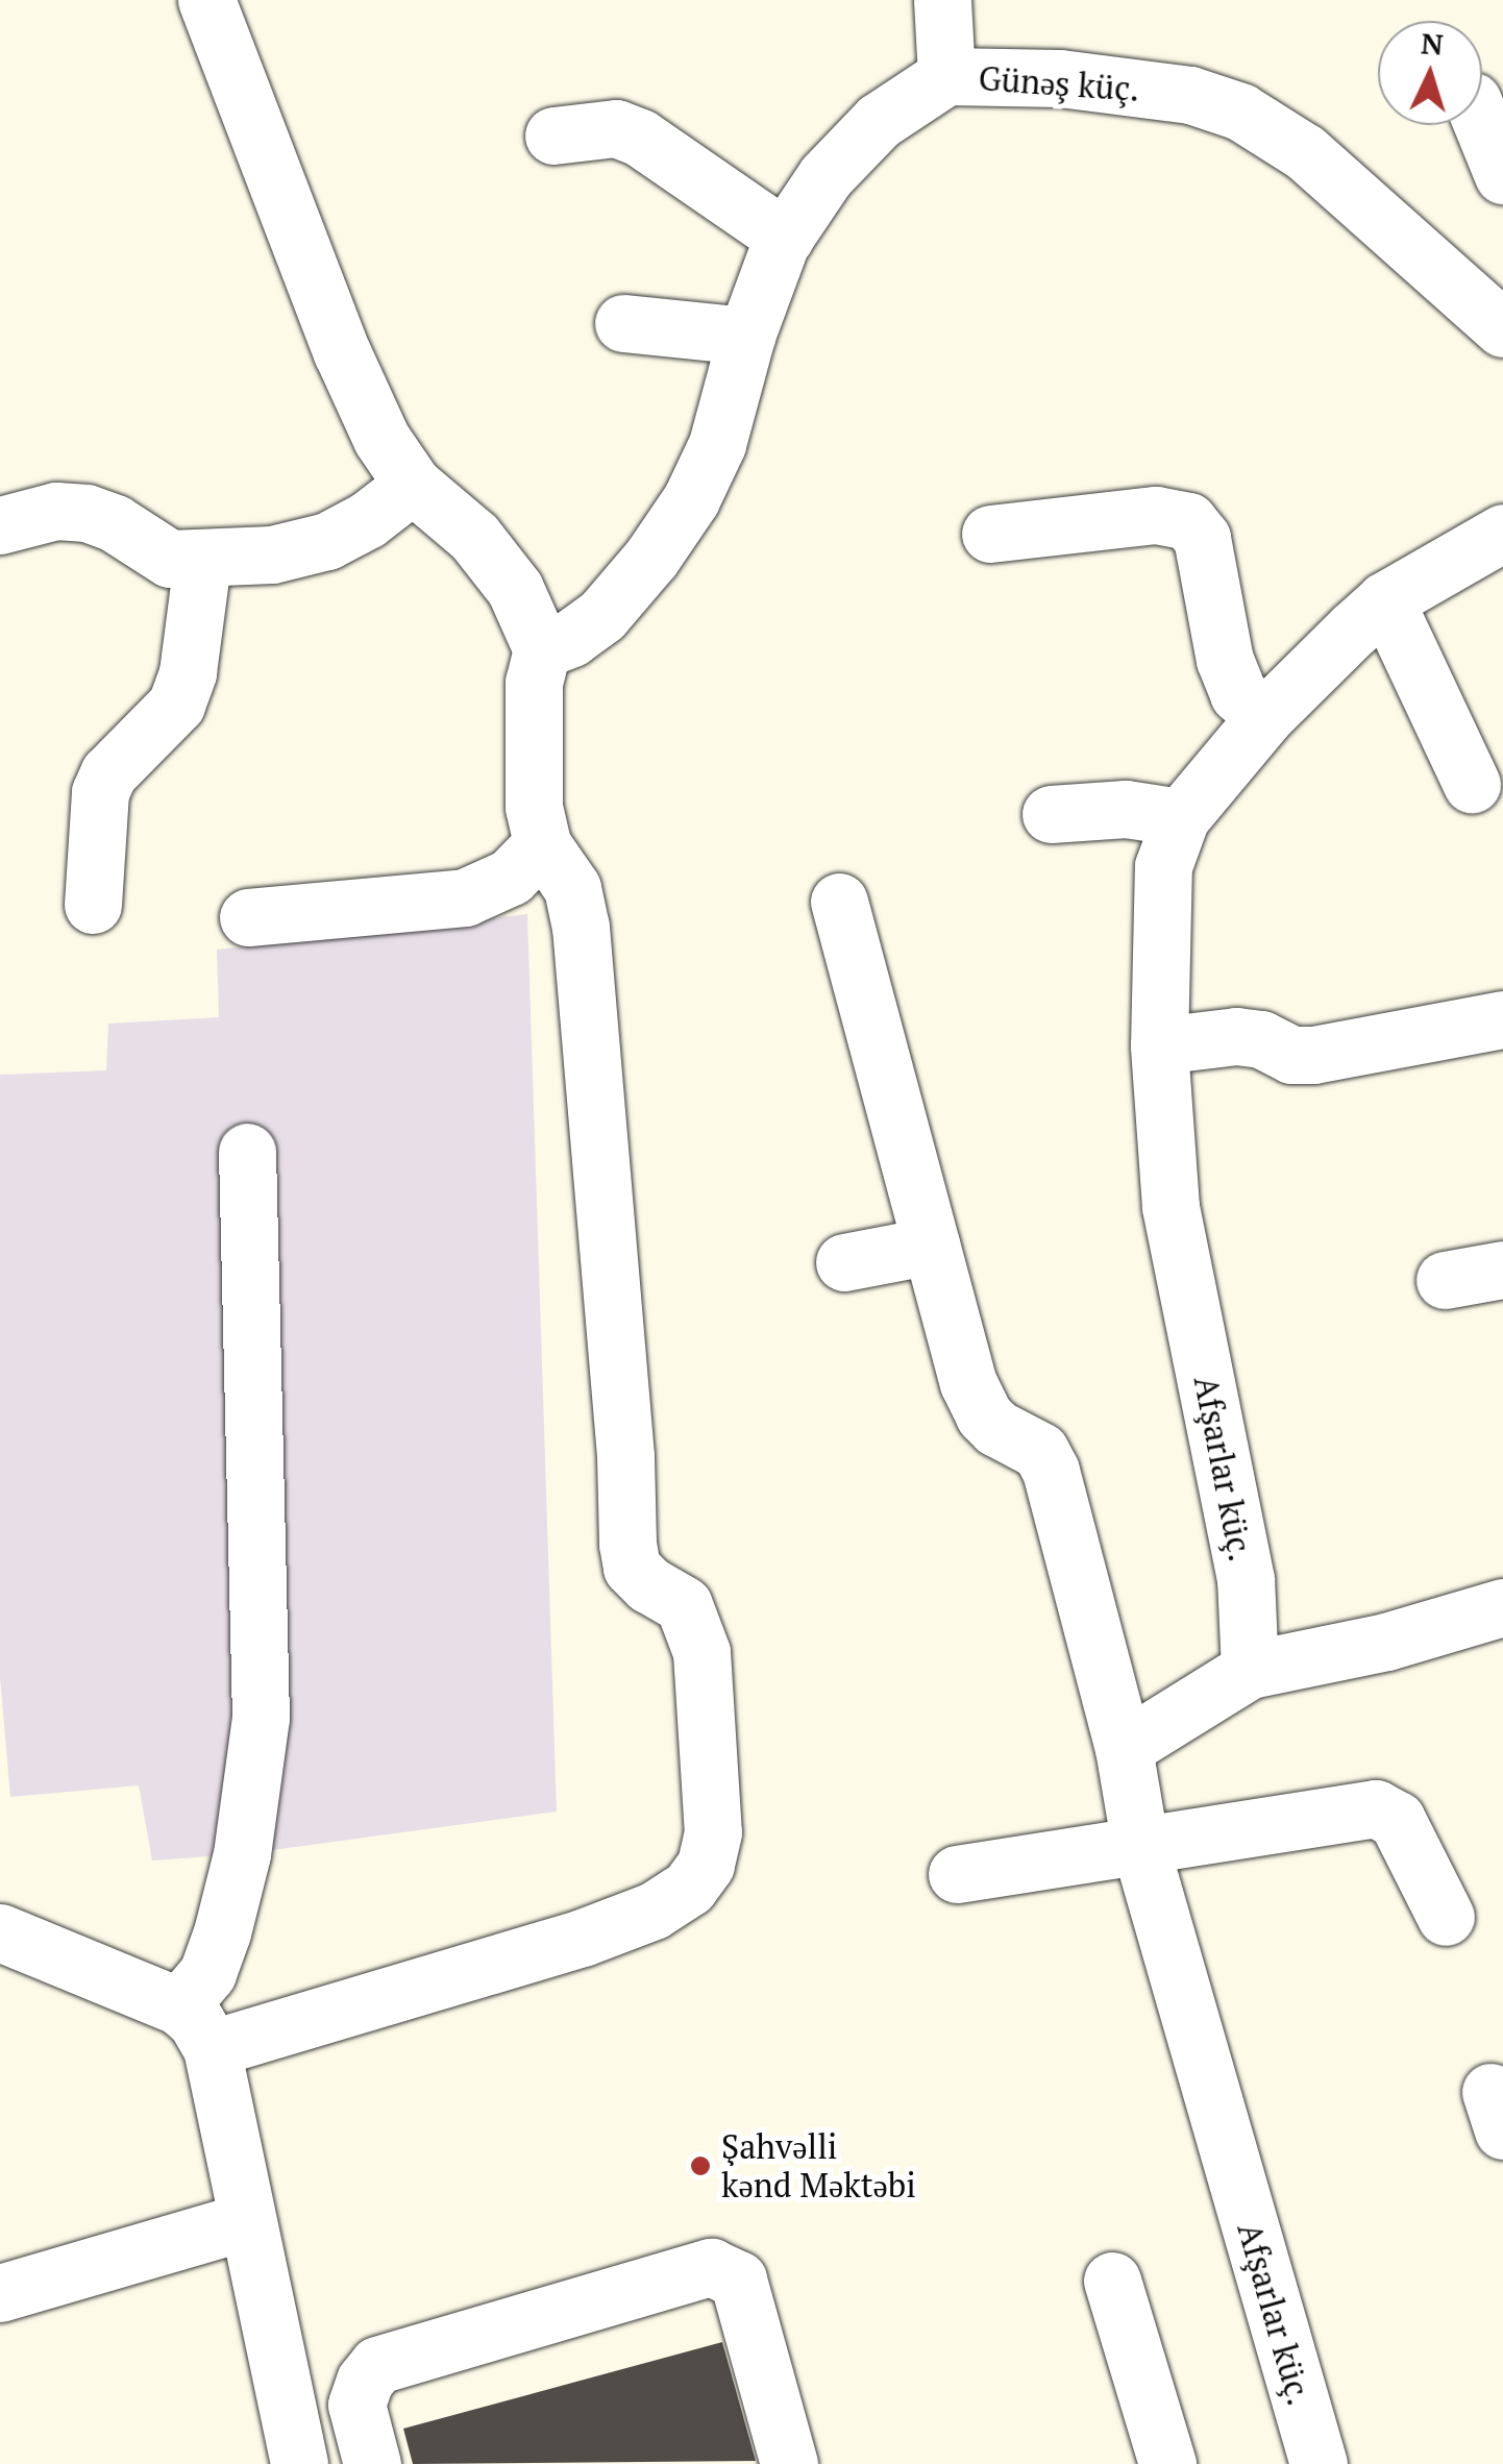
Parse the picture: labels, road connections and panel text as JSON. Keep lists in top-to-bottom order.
{
  "streets": {
    "street": ["Günəş küç.", "Afşarlar küç."]
  },
  "places": ["Şahvəlli kənd Məktəbi"],
  "north": "top"
}
